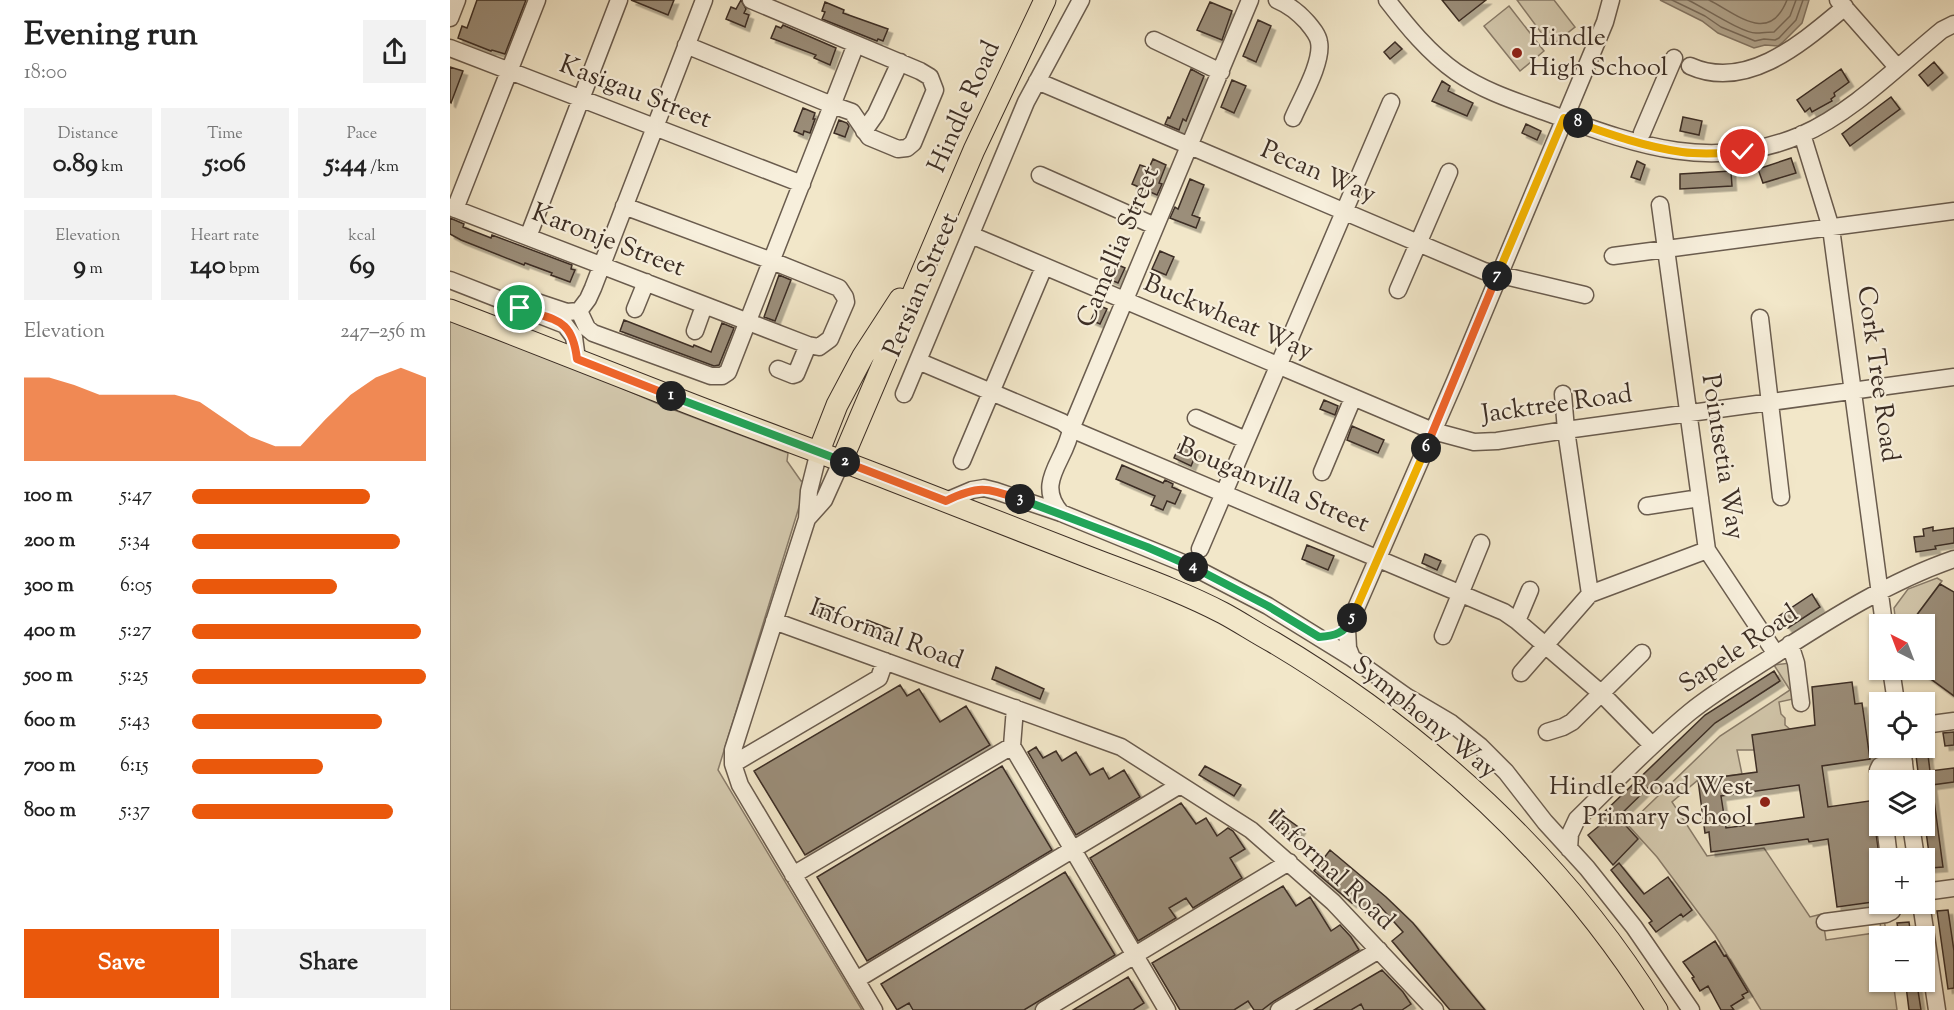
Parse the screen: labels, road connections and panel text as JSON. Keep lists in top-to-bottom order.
{
  "streets": {
    "main road": ["Hindle Road", "Symphony Way"],
    "street": [
      "Kasigau Street",
      "Pecan Way",
      "Karonje Street",
      "Camellia Street",
      "Persian Street",
      "Buckwheat Way",
      "Cork Tree Road",
      "Jacktree Road",
      "Pointsetia Way",
      "Bouganvilla Street",
      "Informal Road",
      "Sapele Road"
    ]
  },
  "crossings": [
    ["Hindle Road", "Informal Road"],
    ["Hindle Road", "Symphony Way"],
    ["Pecan Way", "Camellia Street"],
    ["Pecan Way", "Persian Street"],
    ["Camellia Street", "Buckwheat Way"],
    ["Camellia Street", "Bouganvilla Street"],
    ["Persian Street", "Buckwheat Way"],
    ["Persian Street", "Bouganvilla Street"],
    ["Buckwheat Way", "Jacktree Road"],
    ["Cork Tree Road", "Jacktree Road"],
    ["Cork Tree Road", "Sapele Road"],
    ["Jacktree Road", "Pointsetia Way"],
    ["Pointsetia Way", "Sapele Road"],
    ["Bouganvilla Street", "Sapele Road"],
    ["Informal Road", "Symphony Way"]
  ],
  "places": ["Hindle High School", "Hindle Road West Primary School"],
  "north": "top left",
  "page": {
    "heading": ["Evening run", "18:00"],
    "stats": [
      ["Distance", "0.89 km"],
      ["Time", "5:06"],
      ["Pace", "5:44 /km"],
      ["Elevation", "9 m"],
      ["Heart rate", "140 bpm"],
      ["kcal", "69"]
    ],
    "pins": [
      "8",
      "7",
      "1",
      "6",
      "2",
      "3",
      "4",
      "5"
    ],
    "chart": ["Elevation", "247–256 m"],
    "list": [
      {
        "name": "100 m",
        "note": "5:47"
      },
      {
        "name": "200 m",
        "note": "5:34"
      },
      {
        "name": "300 m",
        "note": "6:05"
      },
      {
        "name": "400 m",
        "note": "5:27"
      },
      {
        "name": "500 m",
        "note": "5:25"
      },
      {
        "name": "600 m",
        "note": "5:43"
      },
      {
        "name": "700 m",
        "note": "6:15"
      },
      {
        "name": "800 m",
        "note": "5:37"
      }
    ],
    "map_buttons": ["+", "−"],
    "buttons": ["Save", "Share"]
  }
}
